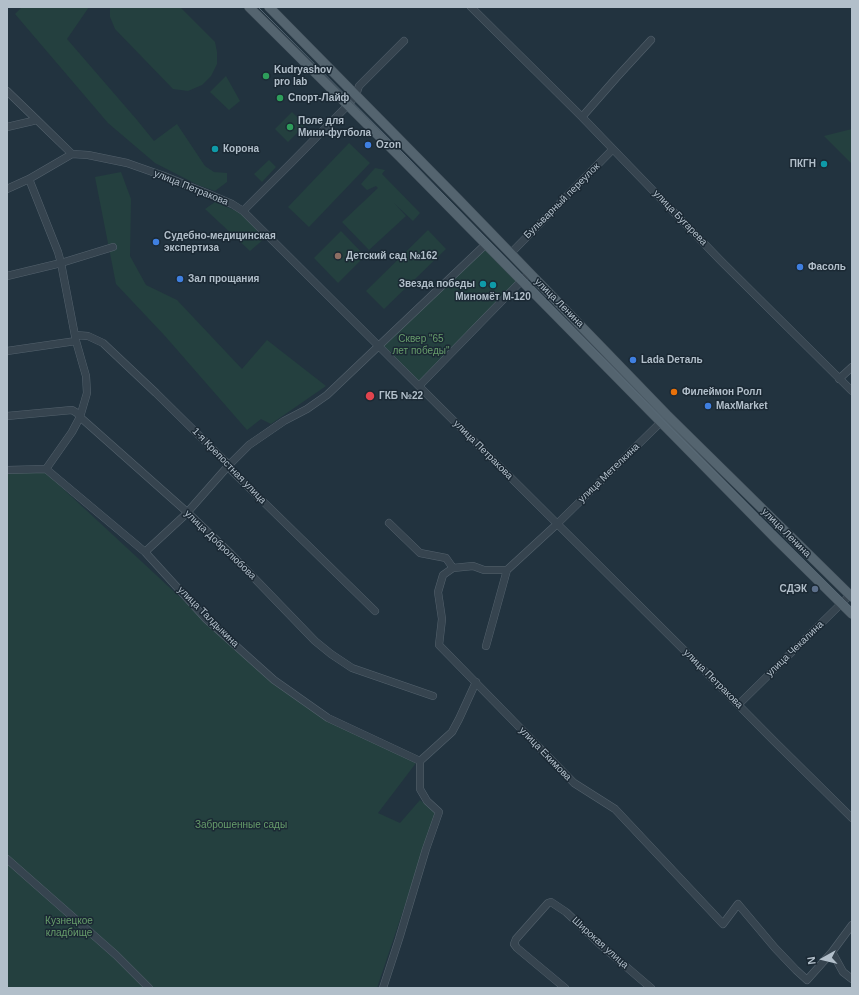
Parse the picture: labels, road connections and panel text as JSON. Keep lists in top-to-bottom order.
{
  "streets": {
    "main road": ["улица Ленина"],
    "street": [
      "улица Петракова",
      "Бульварный переулок",
      "улица Бугарева",
      "1-я Крепостная улица",
      "улица Метелкина",
      "улица Добролюбова",
      "улица Талдыкина",
      "улица Чекалина",
      "улица Екимова",
      "Широкая улица"
    ]
  },
  "crossings": [
    ["улица Петракова", "улица Метелкина"],
    ["улица Петракова", "улица Чекалина"],
    ["Бульварный переулок", "улица Бугарева"],
    ["Бульварный переулок", "улица Ленина"],
    ["улица Ленина", "улица Метелкина"],
    ["улица Ленина", "улица Чекалина"]
  ],
  "parks": ["Сквер \"65 лет победы\"", "Заброшенные сады", "Кузнецкое кладбище"],
  "places": [
    "Kudryashov pro lab",
    "Спорт-Лайф",
    "Поле для Мини-футбола",
    "Ozon",
    "Корона",
    "ПКГН",
    "Судебно-медицинская экспертиза",
    "Детский сад №162",
    "Фасоль",
    "Зал прощания",
    "Звезда победы",
    "Миномёт М-120",
    "Lada Dеталь",
    "Филеймон Ролл",
    "ГКБ №22",
    "MaxMarket",
    "СДЭК"
  ],
  "north": "left"
}
